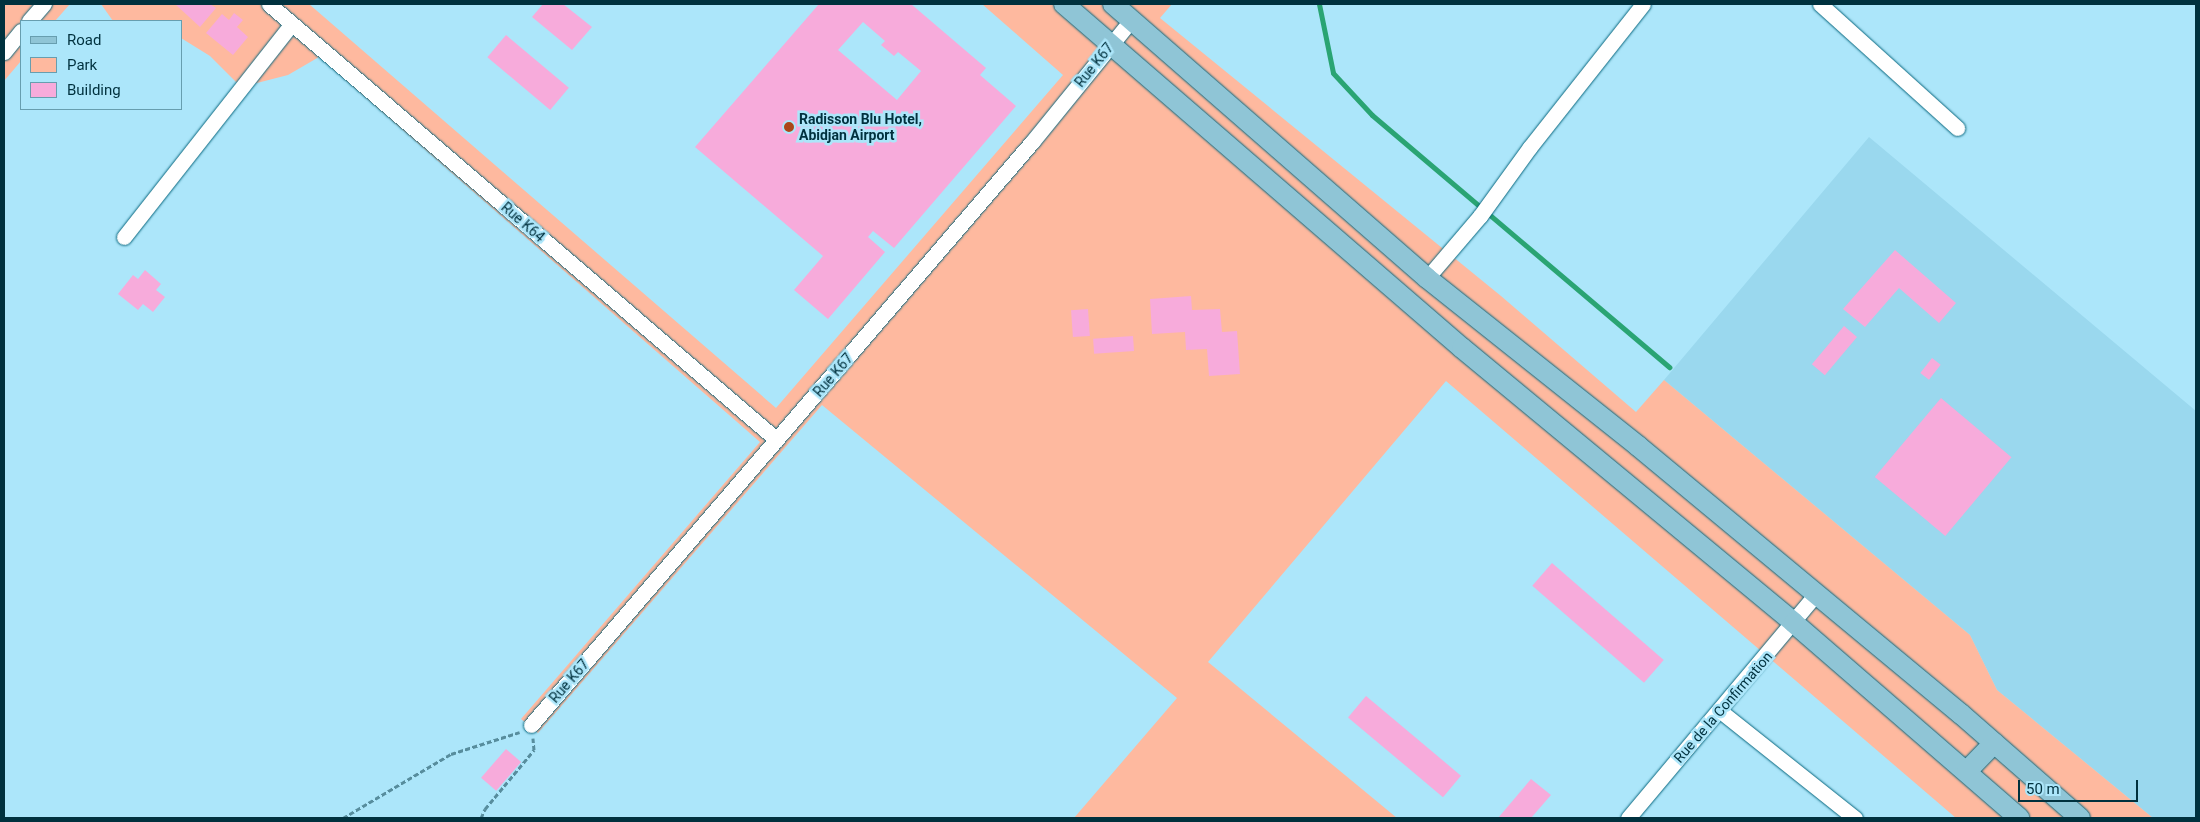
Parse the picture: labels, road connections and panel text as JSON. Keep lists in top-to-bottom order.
{
  "streets": {
    "street": ["Rue K67", "Rue K64", "Rue de la Confirmation"]
  },
  "crossings": [
    ["Rue K67", "Rue K64"]
  ],
  "places": ["Radisson Blu Hotel, Abidjan Airport"],
  "legend": ["Road", "Park", "Building"],
  "scale_bar": "50 m"
}
